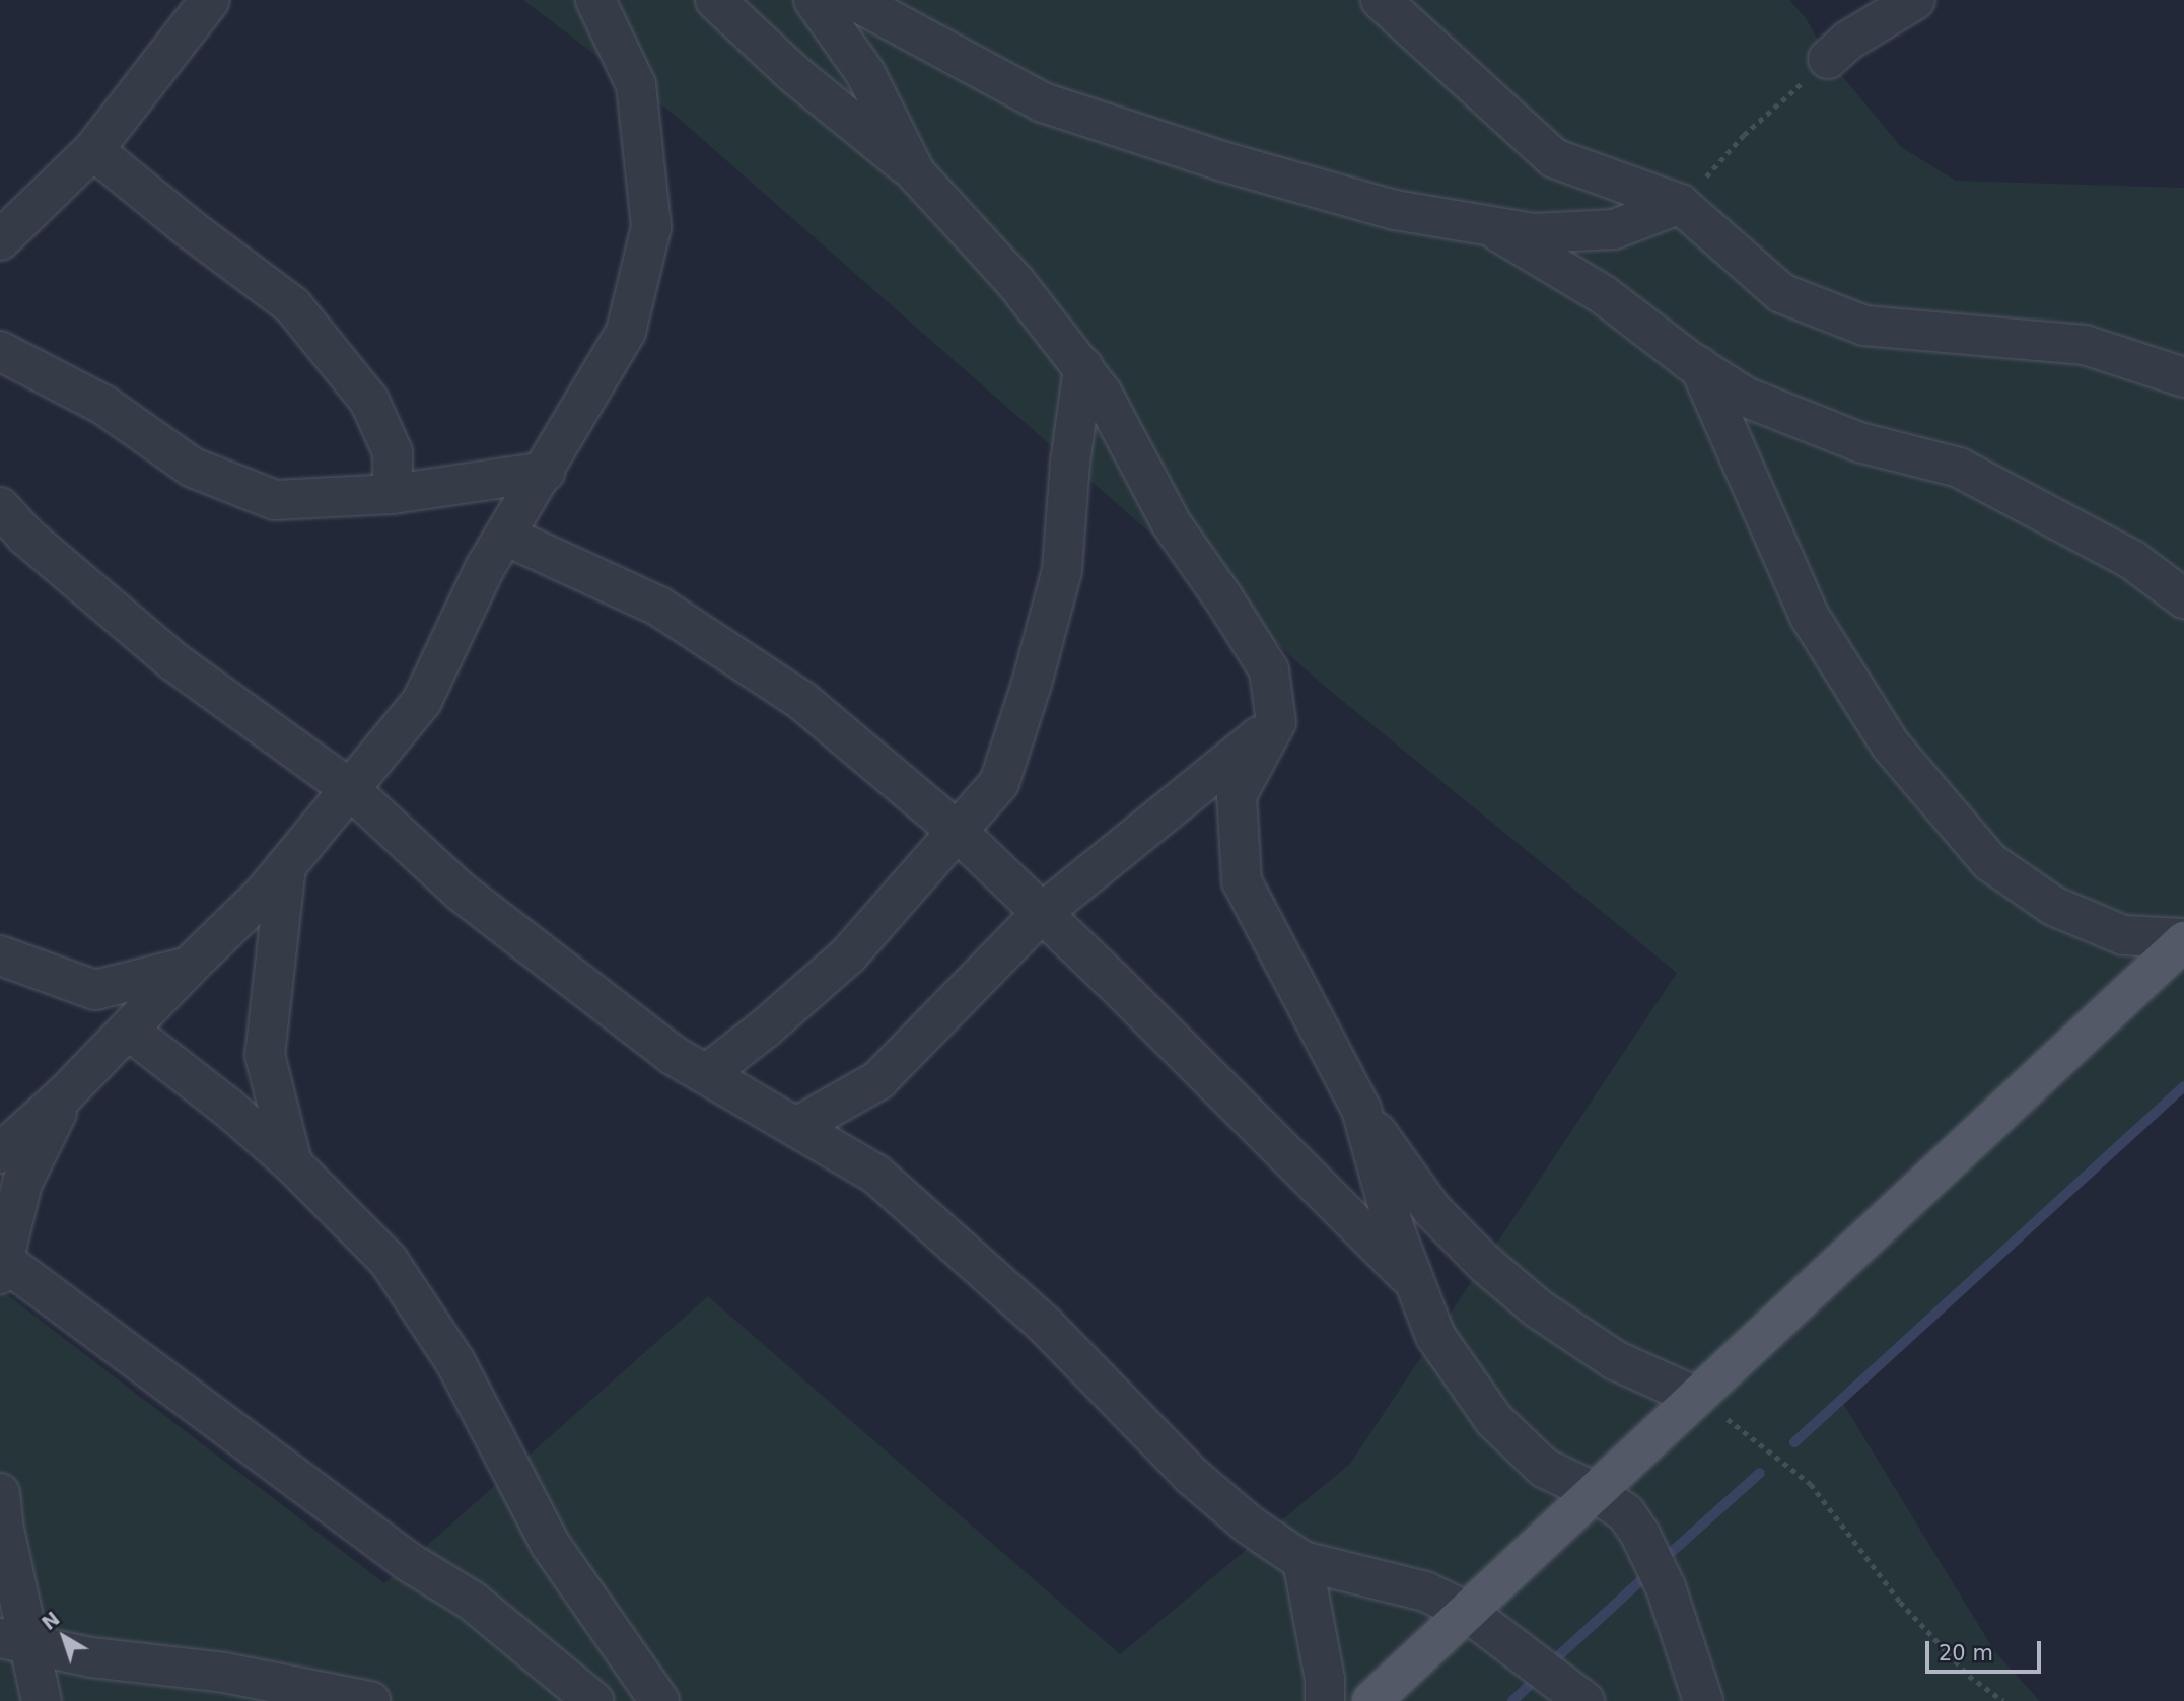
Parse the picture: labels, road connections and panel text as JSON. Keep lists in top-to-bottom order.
{
  "scale_bar": "20 m",
  "north": "top left"
}
